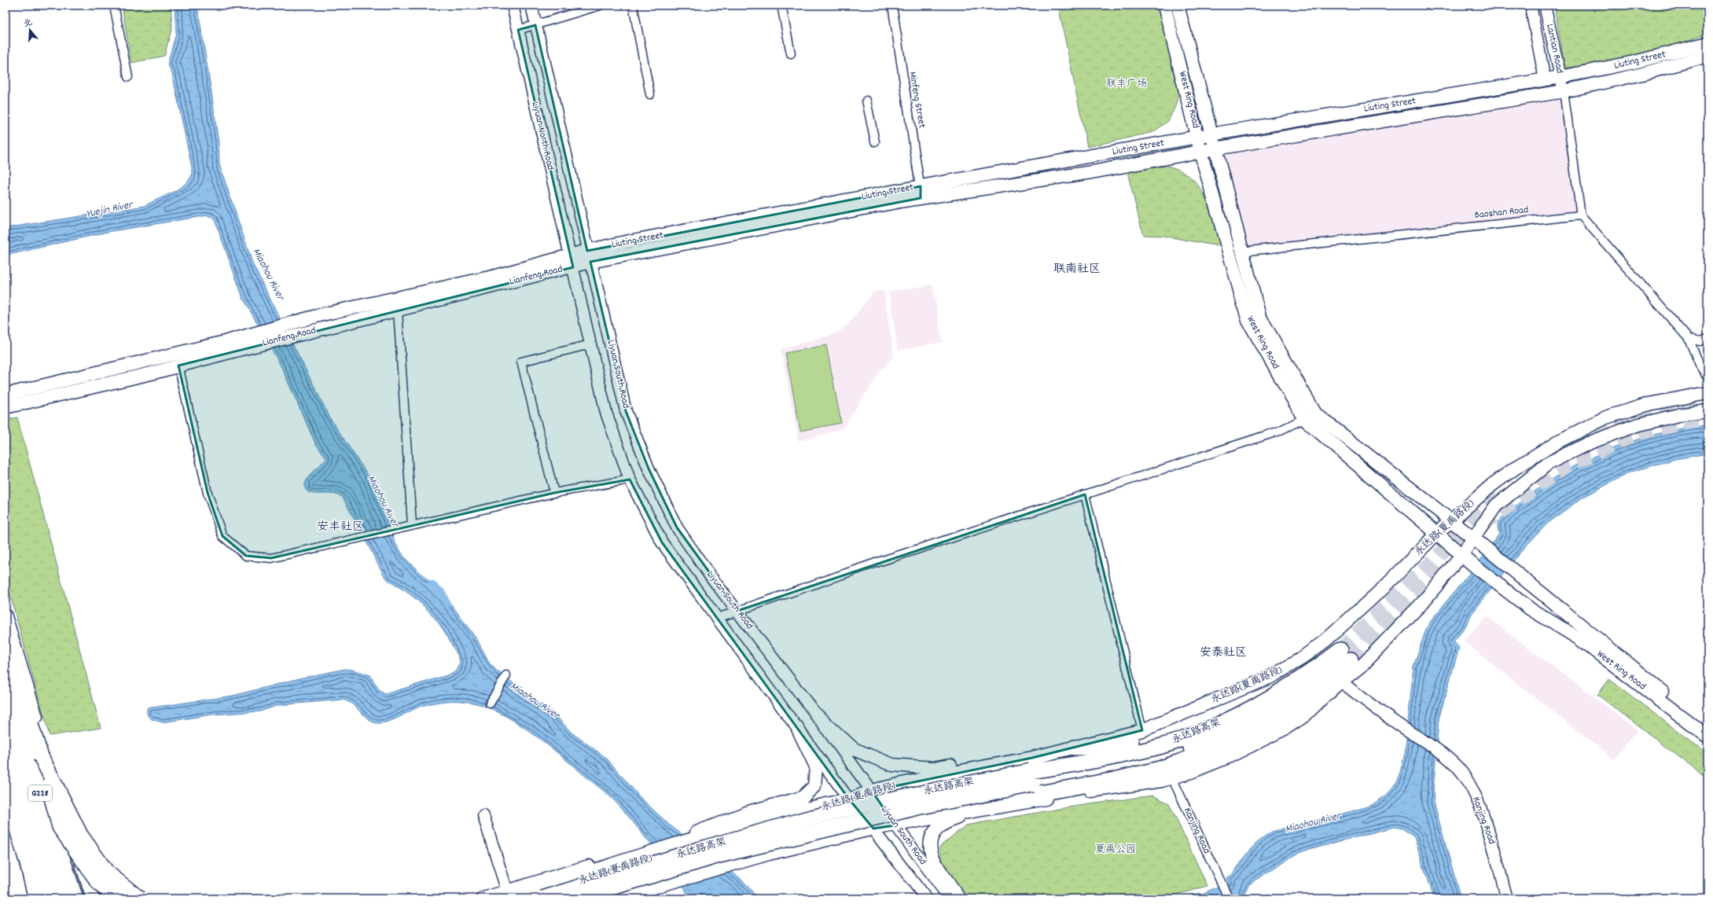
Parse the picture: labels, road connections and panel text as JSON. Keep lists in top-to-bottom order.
{
  "streets": {
    "highway": ["永达路高架", "G228"],
    "main road": [
      "Lantian Road",
      "Liuting Street",
      "West Ring Road",
      "Liyuan North Road",
      "Lianfeng Road",
      "Liyuan South Road",
      "永达路(夏禹路段)",
      "Kanjing Road"
    ],
    "street": ["Minfeng Street", "Baoshan Road"]
  },
  "crossings": [
    ["Lantian Road", "Liuting Street"],
    ["Liuting Street", "Minfeng Street"],
    ["Liuting Street", "West Ring Road"],
    ["Liuting Street", "Liyuan North Road"],
    ["Liuting Street", "Lianfeng Road"],
    ["Liuting Street", "Liyuan South Road"],
    ["West Ring Road", "Baoshan Road"],
    ["West Ring Road", "永达路(夏禹路段)"],
    ["Liyuan North Road", "Lianfeng Road"],
    ["Liyuan North Road", "Liyuan South Road"],
    ["Lianfeng Road", "Liyuan South Road"],
    ["Liyuan South Road", "永达路(夏禹路段)"],
    ["永达路(夏禹路段)", "永达路高架"],
    ["永达路(夏禹路段)", "Kanjing Road"]
  ],
  "districts": ["联南社区", "安丰社区", "安泰社区"],
  "water": ["Yuejin River", "Miaohou River"],
  "parks": ["联丰广场", "夏禹公园"],
  "north": "top"
}
